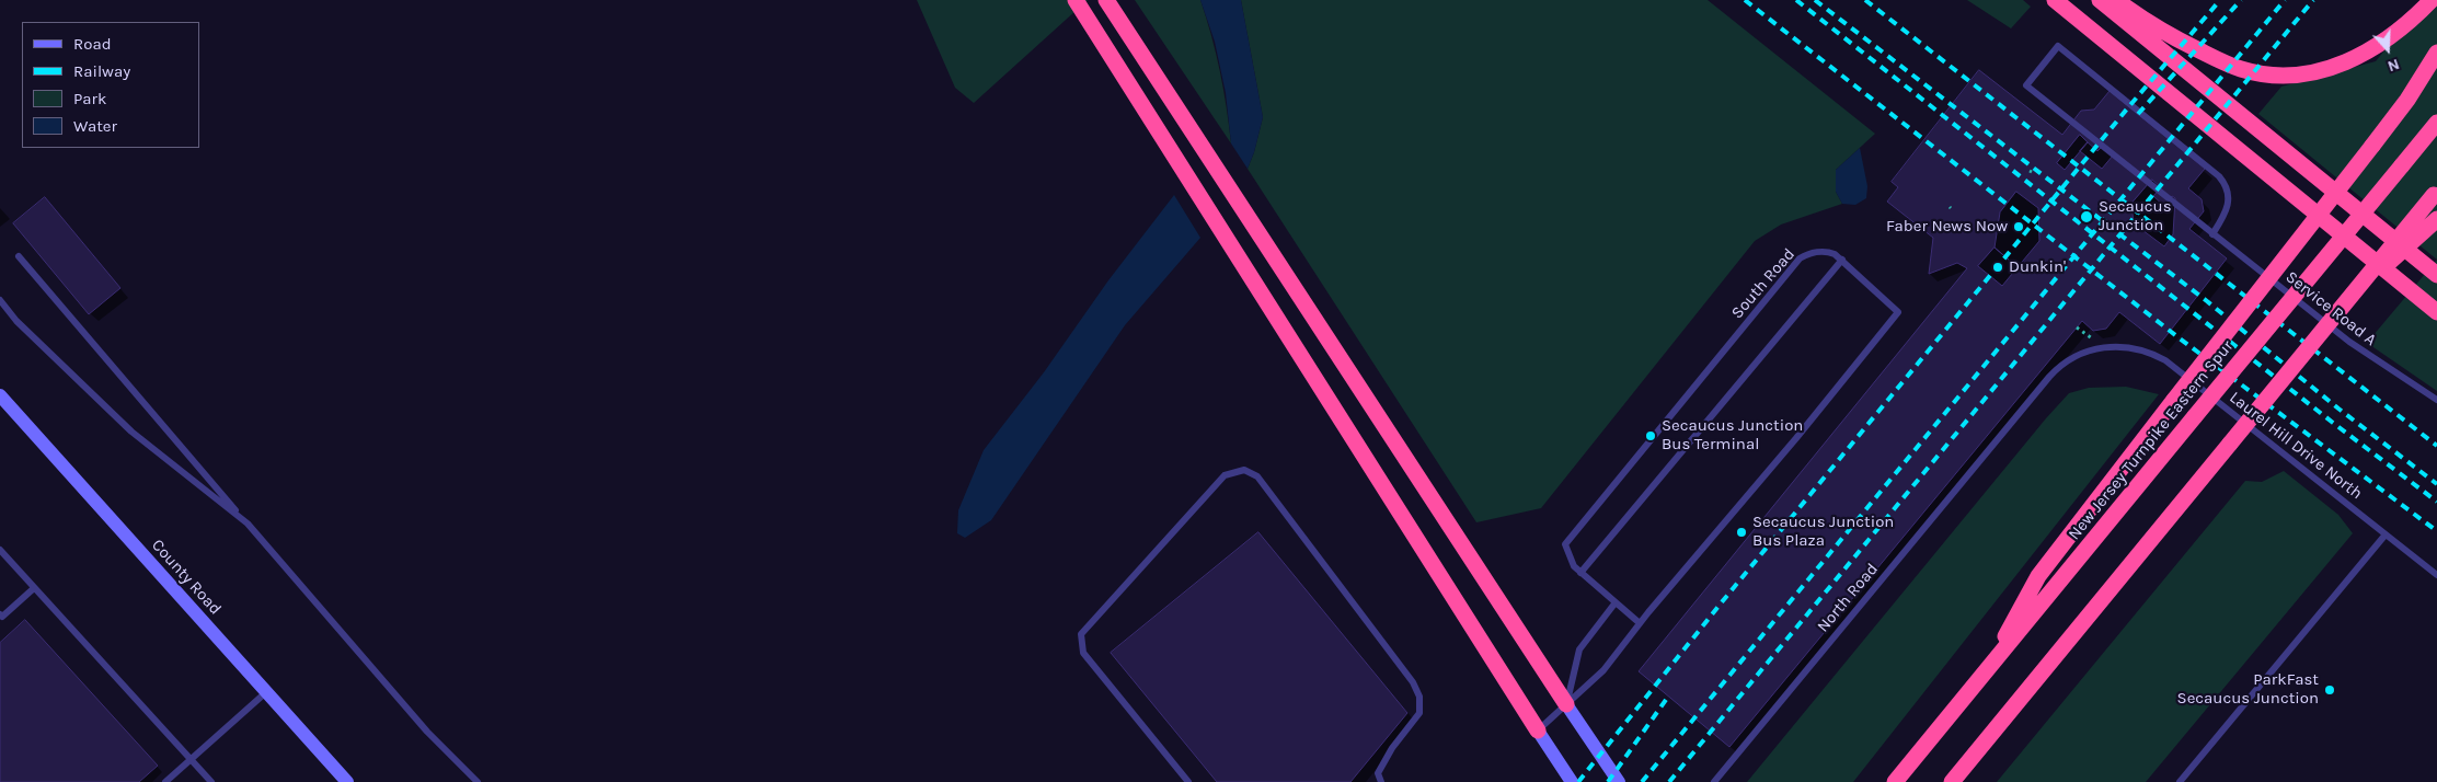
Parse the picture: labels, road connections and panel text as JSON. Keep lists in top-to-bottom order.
{
  "streets": {
    "highway": ["New Jersey Turnpike Eastern Spur"],
    "main road": ["County Road"],
    "lane": [
      "South Road",
      "Service Road A",
      "Laurel Hill Drive North",
      "North Road"
    ]
  },
  "crossings": [
    ["Laurel Hill Drive North", "North Road"]
  ],
  "places": [
    "Secaucus Junction",
    "Faber News Now",
    "Dunkin'",
    "Secaucus Junction Bus Terminal",
    "Secaucus Junction Bus Plaza",
    "ParkFast Secaucus Junction"
  ],
  "legend": [
    "Road",
    "Railway",
    "Park",
    "Water"
  ],
  "north": "bottom"
}
